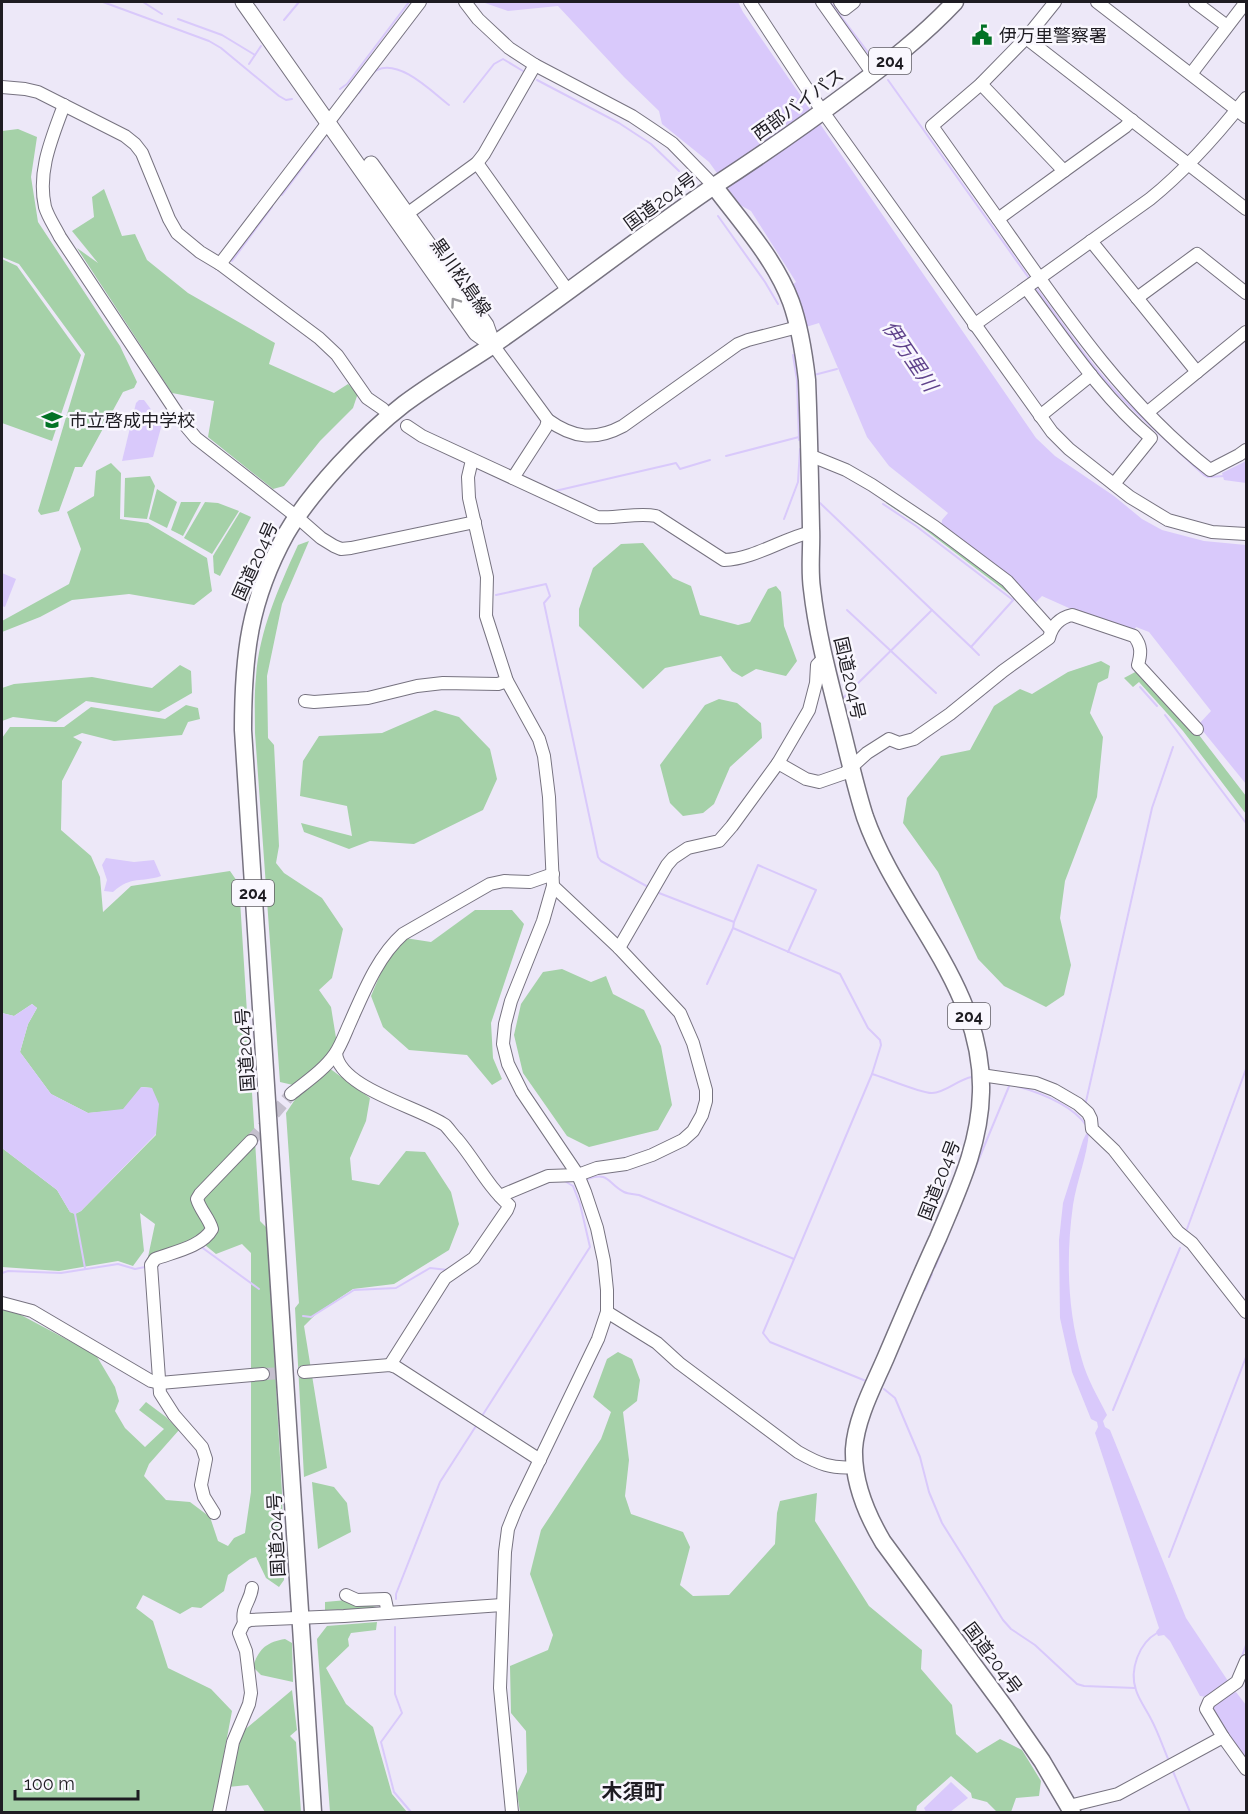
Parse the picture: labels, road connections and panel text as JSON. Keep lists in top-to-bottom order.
{
  "streets": {
    "highway": ["204", "西部バイパス", "国道204号"],
    "main road": ["黒川松島線"]
  },
  "crossings": [
    ["西部バイパス", "国道204号"],
    ["国道204号", "黒川松島線"]
  ],
  "districts": ["木須町"],
  "water": ["伊万里川"],
  "places": {
    "public building": ["伊万里警察署"],
    "school or university": ["市立啓成中学校"]
  },
  "scale_bar": "100 m"
}
